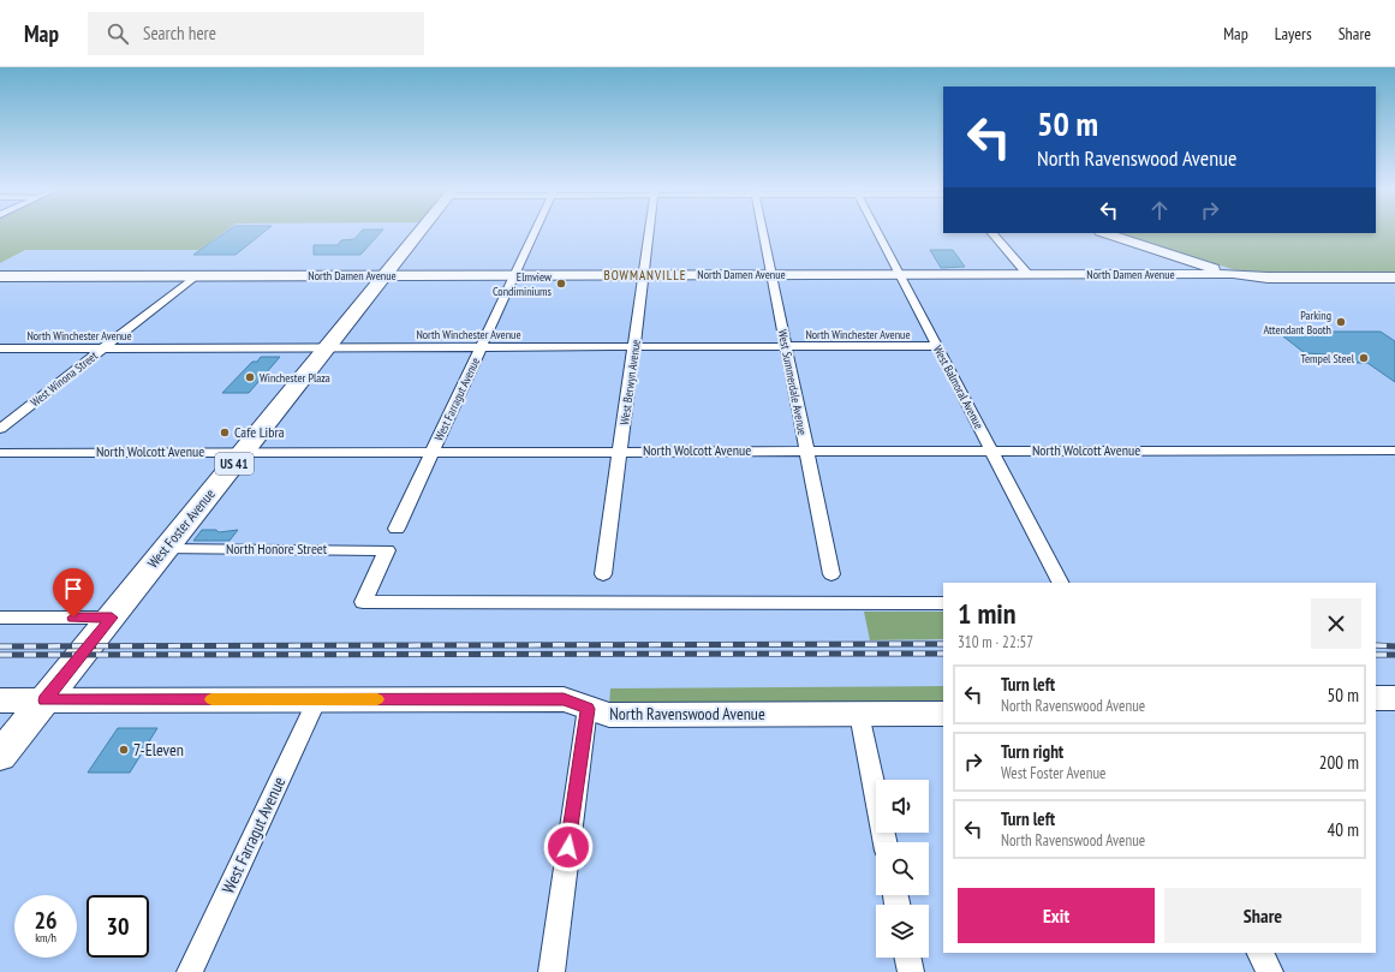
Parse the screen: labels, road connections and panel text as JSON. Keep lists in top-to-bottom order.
{
  "streets": {
    "main road": ["US 41", "West Foster Avenue"],
    "street": [
      "North Damen Avenue",
      "North Winchester Avenue",
      "West Winona Street",
      "West Berwyn Avenue",
      "West Summerdale Avenue",
      "West Balmoral Avenue",
      "West Farragut Avenue",
      "North Wolcott Avenue",
      "North Honore Street",
      "North Ravenswood Avenue"
    ]
  },
  "crossings": [
    ["North Damen Avenue", "West Winona Street"],
    ["North Damen Avenue", "West Berwyn Avenue"],
    ["North Damen Avenue", "West Summerdale Avenue"],
    ["North Damen Avenue", "West Balmoral Avenue"],
    ["North Damen Avenue", "West Farragut Avenue"],
    ["North Damen Avenue", "West Foster Avenue"],
    ["North Winchester Avenue", "West Winona Street"],
    ["North Winchester Avenue", "West Berwyn Avenue"],
    ["North Winchester Avenue", "West Summerdale Avenue"],
    ["North Winchester Avenue", "West Balmoral Avenue"],
    ["North Winchester Avenue", "West Farragut Avenue"],
    ["North Winchester Avenue", "West Foster Avenue"],
    ["West Berwyn Avenue", "North Wolcott Avenue"],
    ["West Summerdale Avenue", "North Wolcott Avenue"],
    ["West Balmoral Avenue", "North Wolcott Avenue"],
    ["West Farragut Avenue", "North Wolcott Avenue"],
    ["West Farragut Avenue", "North Ravenswood Avenue"],
    ["North Wolcott Avenue", "West Foster Avenue"],
    ["West Foster Avenue", "North Honore Street"],
    ["West Foster Avenue", "North Ravenswood Avenue"]
  ],
  "districts": ["BOWMANVILLE"],
  "places": [
    "Elmview Condiminiums",
    "Parking Attendant Booth",
    "Tempel Steel",
    "Winchester Plaza",
    "Cafe Libra",
    "7-Eleven"
  ],
  "page": {
    "header": "Map",
    "search": "Search here",
    "nav": ["Map", "Layers", "Share"],
    "turn": ["50 m", "North Ravenswood Avenue"],
    "heading": ["1 min", "310 m · 22:57"],
    "list": [
      {
        "name": "Turn left",
        "note": "North Ravenswood Avenue",
        "value": "50 m"
      },
      {
        "name": "Turn right",
        "note": "West Foster Avenue",
        "value": "200 m"
      },
      {
        "name": "Turn left",
        "note": "North Ravenswood Avenue",
        "value": "40 m"
      }
    ],
    "buttons": ["Exit", "Share"],
    "speed": "26 km/h",
    "limit": "30"
  }
}
